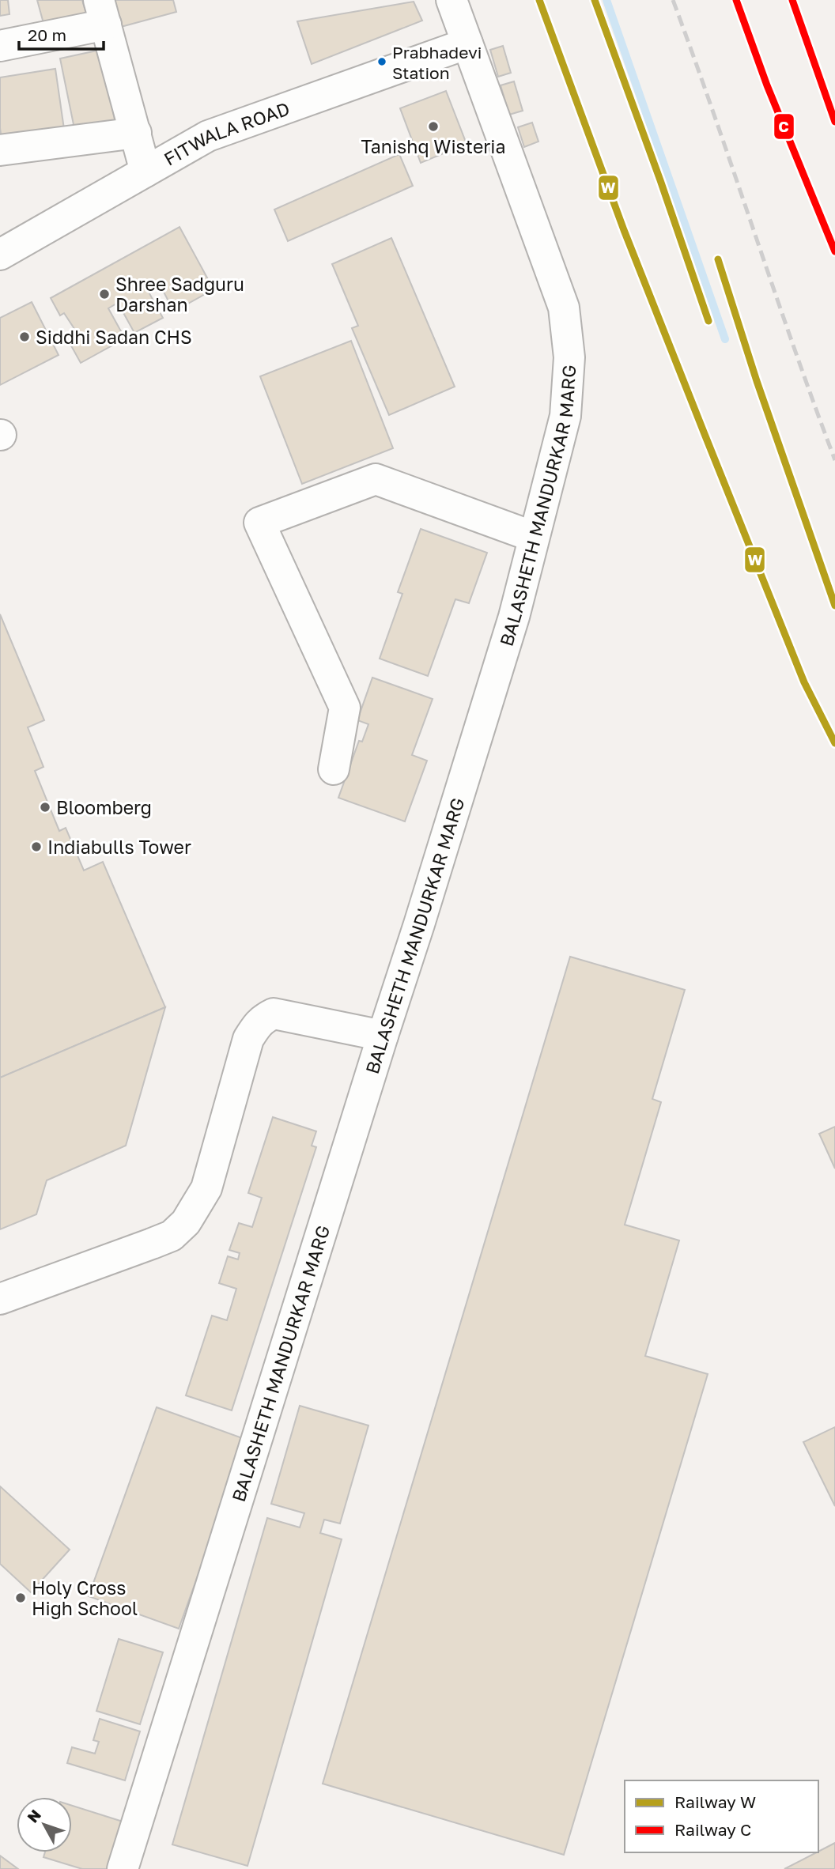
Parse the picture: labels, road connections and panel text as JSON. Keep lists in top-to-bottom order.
{
  "streets": {
    "street": ["FITWALA ROAD", "BALASHETH MANDURKAR MARG"]
  },
  "crossings": [
    ["FITWALA ROAD", "BALASHETH MANDURKAR MARG"]
  ],
  "places": [
    "Prabhadevi Station",
    "Tanishq Wisteria",
    "Shree Sadguru Darshan",
    "Siddhi Sadan CHS",
    "Bloomberg",
    "Indiabulls Tower",
    "Holy Cross High School"
  ],
  "lines": ["rail line W", "rail line C"],
  "legend": ["Railway W", "Railway C"],
  "scale_bar": "20 m",
  "north": "top left"
}
